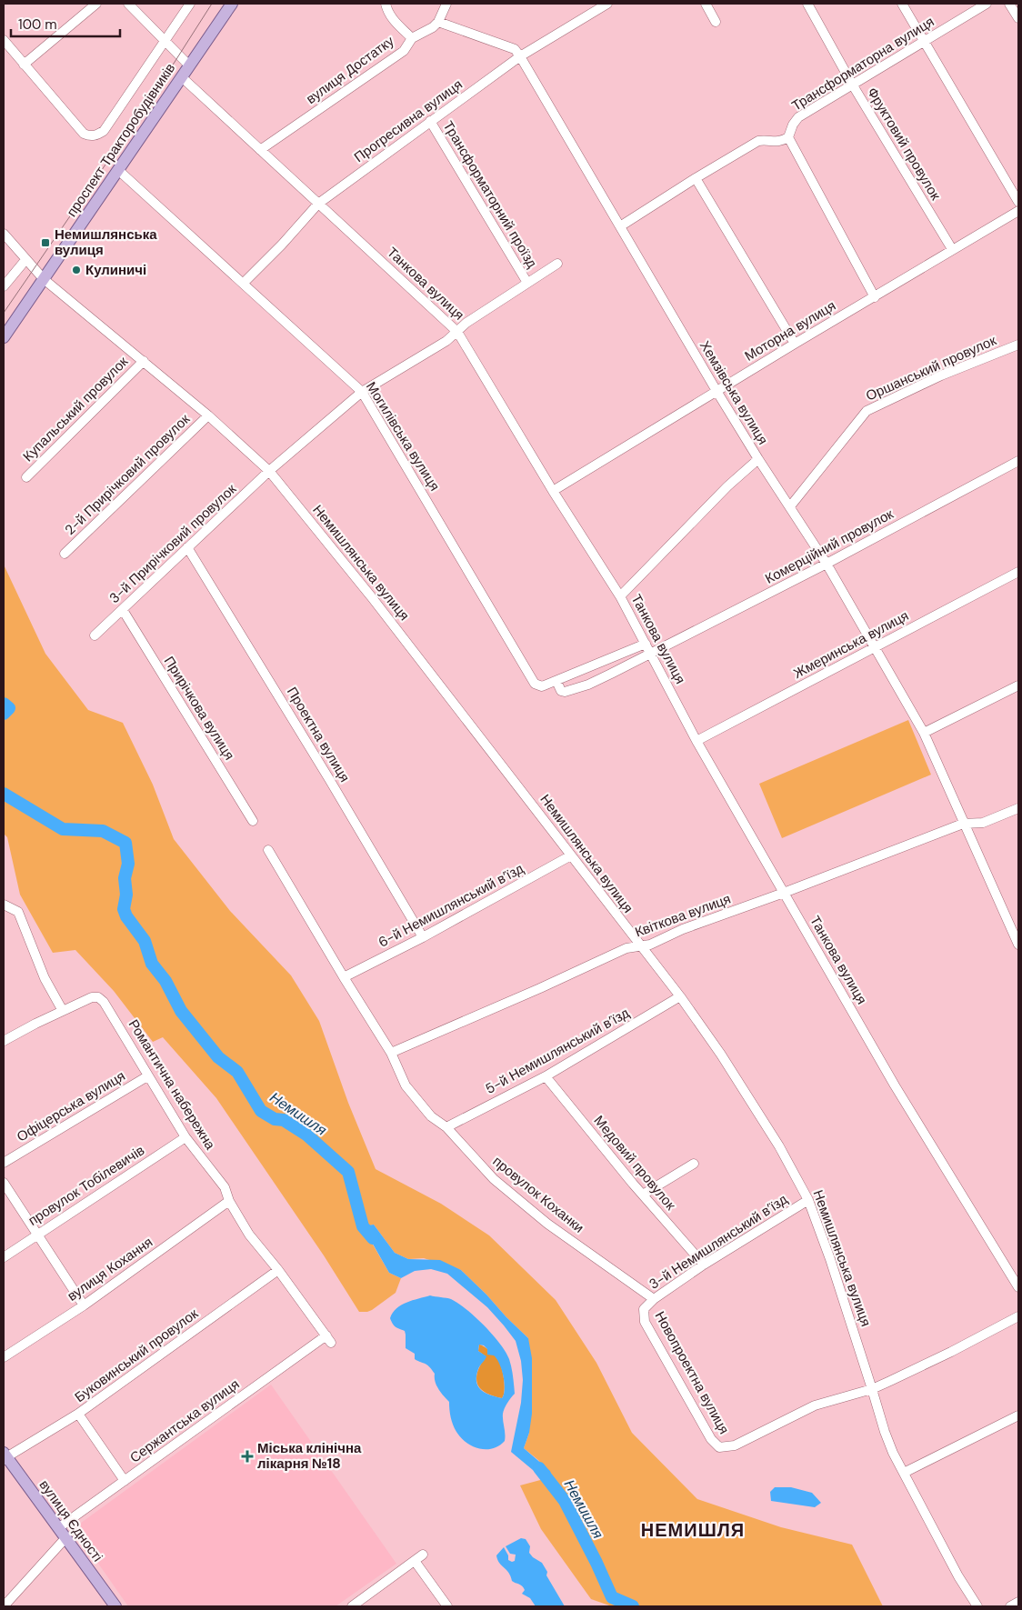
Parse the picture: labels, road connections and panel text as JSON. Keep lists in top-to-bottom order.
{
  "streets": {
    "main road": ["проспект Тракторобудівників", "вулиця Єдності"],
    "street": [
      "Трансформаторна вулиця",
      "вулиця Достатку",
      "Прогресивна вулиця",
      "Фруктовий провулок",
      "Трансформаторний проїзд",
      "Танкова вулиця",
      "Моторна вулиця",
      "Оршанський провулок",
      "Хемзівська вулиця",
      "Купальський провулок",
      "Могилівська вулиця",
      "2-й Прирічковий провулок",
      "3-й Прирічковий провулок",
      "Комерційний провулок",
      "Немишлянська вулиця",
      "Жмеринська вулиця",
      "Прирічкова вулиця",
      "Проектна вулиця",
      "6-й Немишлянський в’їзд",
      "Квіткова вулиця",
      "5-й Немишлянський в’їзд",
      "Романтична набережна",
      "Офіцерська вулиця",
      "Медовий провулок",
      "провулок Тобілевичів",
      "провулок Коханки",
      "3-й Немишлянський в’їзд",
      "вулиця Кохання",
      "Буковинський провулок",
      "Новопроектна вулиця",
      "Сержантська вулиця"
    ]
  },
  "crossings": [
    ["Трансформаторна вулиця", "Фруктовий провулок"],
    ["вулиця Достатку", "Танкова вулиця"],
    ["вулиця Достатку", "Хемзівська вулиця"],
    ["Прогресивна вулиця", "Трансформаторний проїзд"],
    ["Прогресивна вулиця", "Танкова вулиця"],
    ["Прогресивна вулиця", "Хемзівська вулиця"],
    ["Прогресивна вулиця", "Могилівська вулиця"],
    ["проспект Тракторобудівників", "Танкова вулиця"],
    ["проспект Тракторобудівників", "Могилівська вулиця"],
    ["проспект Тракторобудівників", "Немишлянська вулиця"],
    ["Фруктовий провулок", "Моторна вулиця"],
    ["Танкова вулиця", "Моторна вулиця"],
    ["Танкова вулиця", "Комерційний провулок"],
    ["Танкова вулиця", "Жмеринська вулиця"],
    ["Танкова вулиця", "Квіткова вулиця"],
    ["Моторна вулиця", "Хемзівська вулиця"],
    ["Оршанський провулок", "Хемзівська вулиця"],
    ["Хемзівська вулиця", "Комерційний провулок"],
    ["Хемзівська вулиця", "Жмеринська вулиця"],
    ["Хемзівська вулиця", "Квіткова вулиця"],
    ["Купальський провулок", "Немишлянська вулиця"],
    ["Могилівська вулиця", "Комерційний провулок"],
    ["2-й Прирічковий провулок", "Немишлянська вулиця"],
    ["3-й Прирічковий провулок", "Немишлянська вулиця"],
    ["3-й Прирічковий провулок", "Прирічкова вулиця"],
    ["3-й Прирічковий провулок", "Проектна вулиця"],
    ["Немишлянська вулиця", "6-й Немишлянський в’їзд"],
    ["Немишлянська вулиця", "Квіткова вулиця"],
    ["Немишлянська вулиця", "5-й Немишлянський в’їзд"],
    ["Немишлянська вулиця", "3-й Немишлянський в’їзд"],
    ["Немишлянська вулиця", "Новопроектна вулиця"],
    ["Проектна вулиця", "6-й Немишлянський в’їзд"],
    ["Квіткова вулиця", "провулок Коханки"],
    ["5-й Немишлянський в’їзд", "Медовий провулок"],
    ["5-й Немишлянський в’їзд", "провулок Коханки"],
    ["Романтична набережна", "Офіцерська вулиця"],
    ["Романтична набережна", "провулок Тобілевичів"],
    ["Романтична набережна", "вулиця Кохання"],
    ["Романтична набережна", "Буковинський провулок"],
    ["Романтична набережна", "Сержантська вулиця"],
    ["Медовий провулок", "3-й Немишлянський в’їзд"],
    ["провулок Коханки", "3-й Немишлянський в’їзд"],
    ["3-й Немишлянський в’їзд", "Новопроектна вулиця"],
    ["Буковинський провулок", "вулиця Єдності"],
    ["Сержантська вулиця", "вулиця Єдності"]
  ],
  "districts": ["НЕМИШЛЯ"],
  "water": ["Немишля"],
  "places": {
    "transit": ["Немишлянська вулиця"],
    "other": ["Кулиничі"],
    "health": ["Міська клінічна лікарня №18"]
  },
  "scale_bar": "100 m"
}
